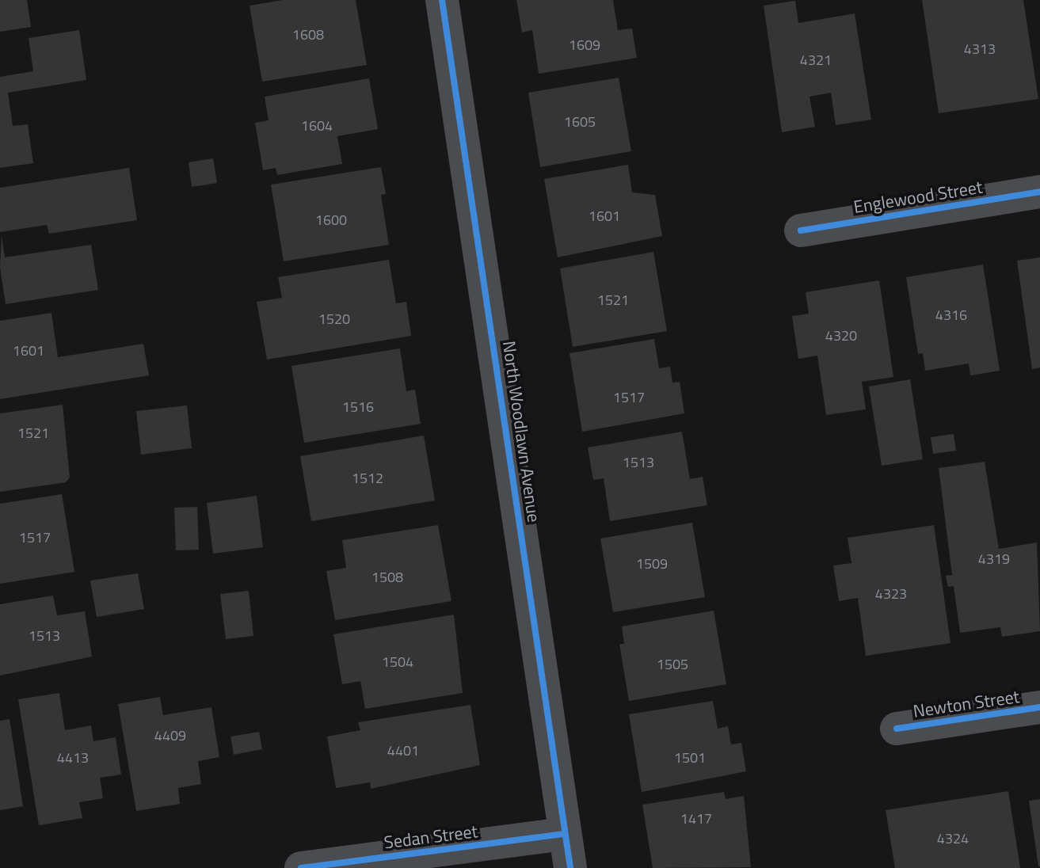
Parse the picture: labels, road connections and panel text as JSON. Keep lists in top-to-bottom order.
{
  "streets": {
    "street": [
      "Englewood Street",
      "North Woodlawn Avenue",
      "Newton Street",
      "Sedan Street"
    ]
  },
  "crossings": [
    ["North Woodlawn Avenue", "Sedan Street"]
  ],
  "house_numbers": [
    "1608",
    "1609",
    "4313",
    "4321",
    "1605",
    "1604",
    "1601",
    "1600",
    "1521",
    "4316",
    "1520",
    "4320",
    "1601",
    "1517",
    "1516",
    "1521",
    "1513",
    "1512",
    "1517",
    "4319",
    "1509",
    "1508",
    "4323",
    "1513",
    "1504",
    "1505",
    "4409",
    "4401",
    "4413",
    "1501",
    "1417",
    "4324"
  ]
}
